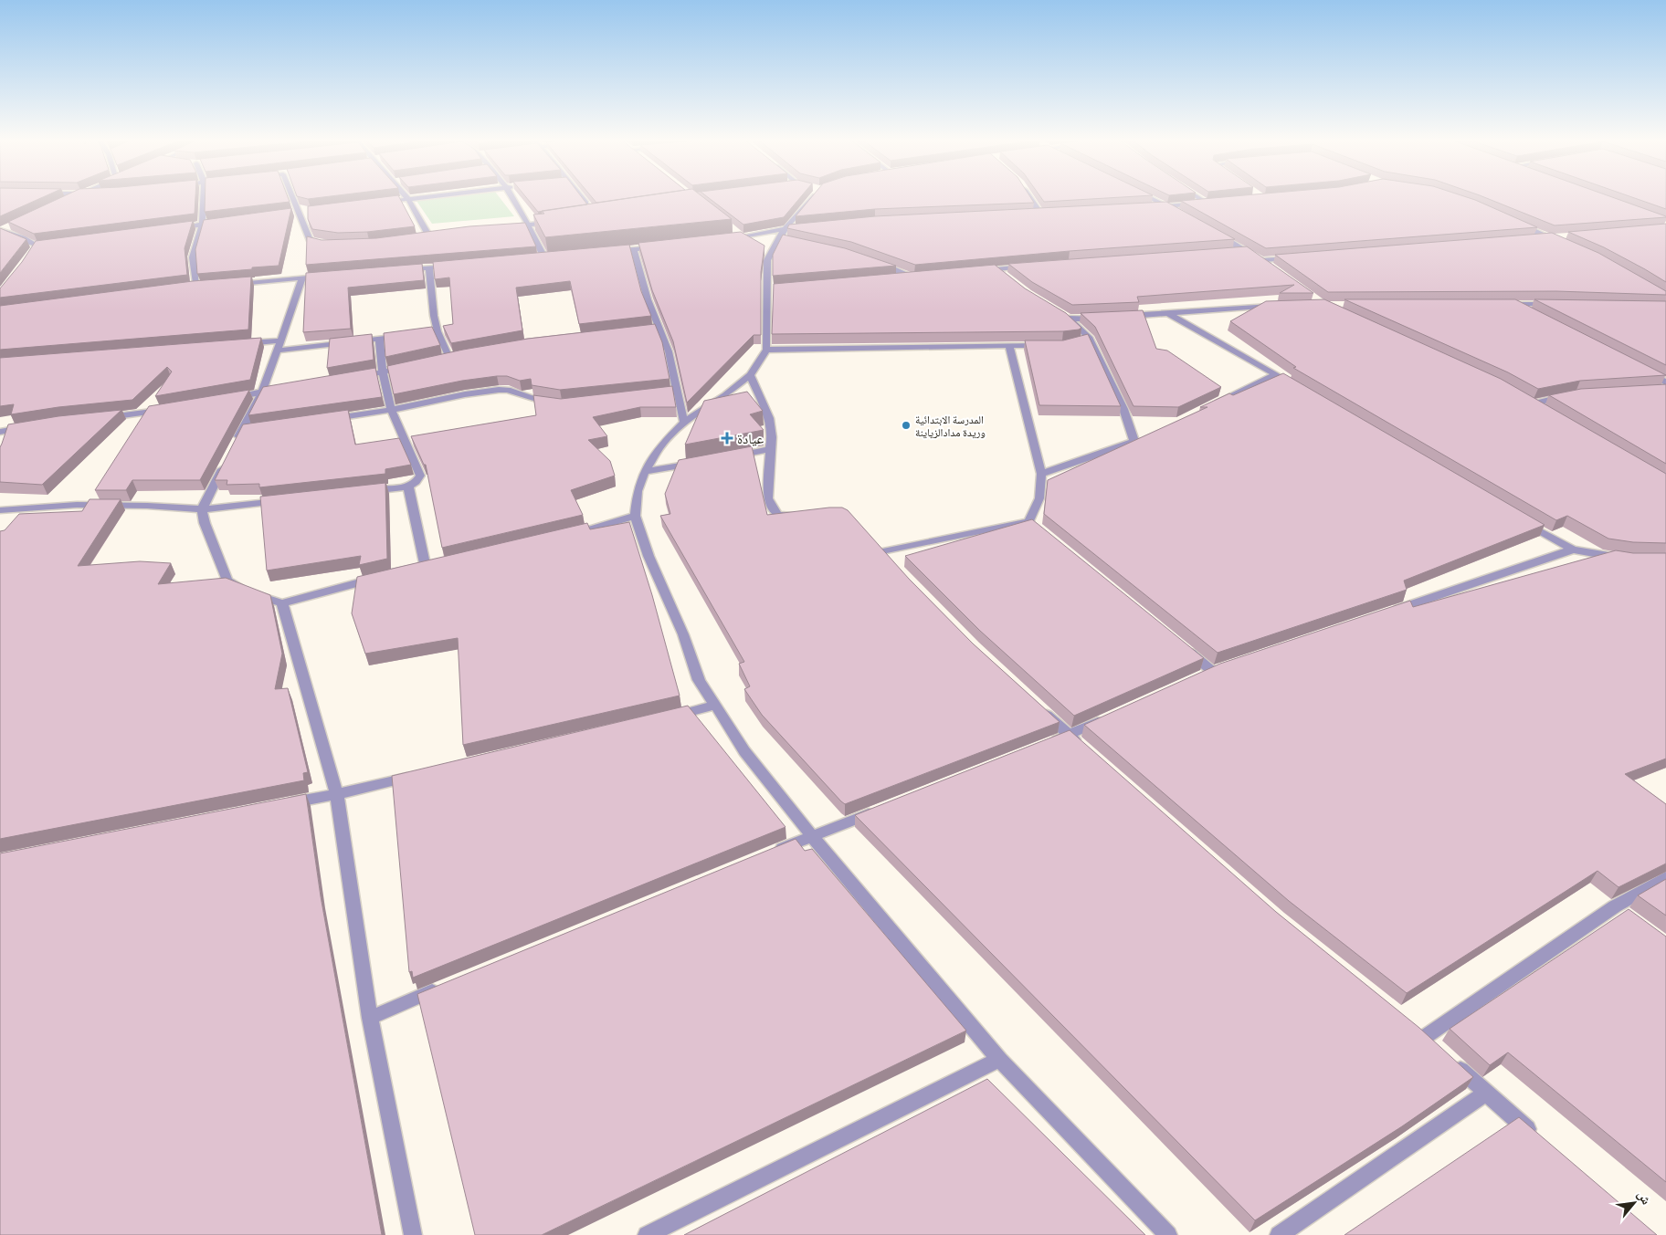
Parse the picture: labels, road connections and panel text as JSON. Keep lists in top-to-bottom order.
{
  "places": {
    "other": ["المدرسة الابتدائية وريدة مدادالزياينة"],
    "health": ["عيادة"]
  },
  "north": "top right"
}
